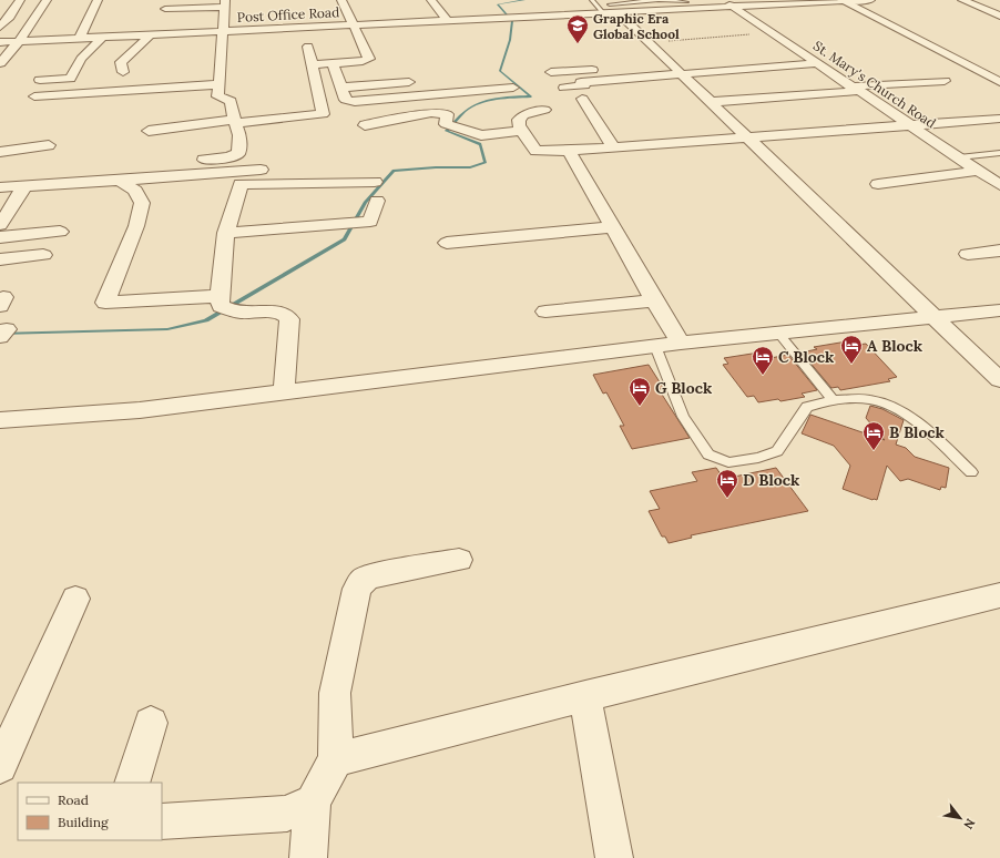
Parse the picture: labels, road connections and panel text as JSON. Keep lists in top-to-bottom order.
{
  "streets": {
    "street": ["Post Office Road", "St. Mary's Church Road"]
  },
  "crossings": [
    ["Post Office Road", "St. Mary's Church Road"]
  ],
  "places": {
    "school or university": ["Graphic Era Global School"],
    "hotel": [
      "A Block",
      "C Block",
      "G Block",
      "B Block",
      "D Block"
    ]
  },
  "legend": ["Road", "Building"],
  "north": "bottom right"
}
